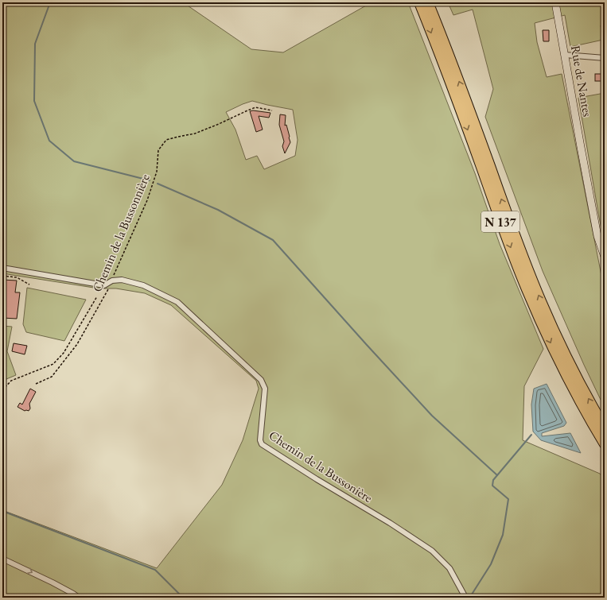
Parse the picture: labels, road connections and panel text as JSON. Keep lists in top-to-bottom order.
{
  "streets": {
    "highway": ["N 137"],
    "main road": ["Rue de Nantes"],
    "street": ["Chemin de la Bussonière"],
    "path": ["Chemin de la Bussonnière"]
  },
  "crossings": [
    ["Chemin de la Bussonnière", "Chemin de la Bussonière"]
  ]
}
